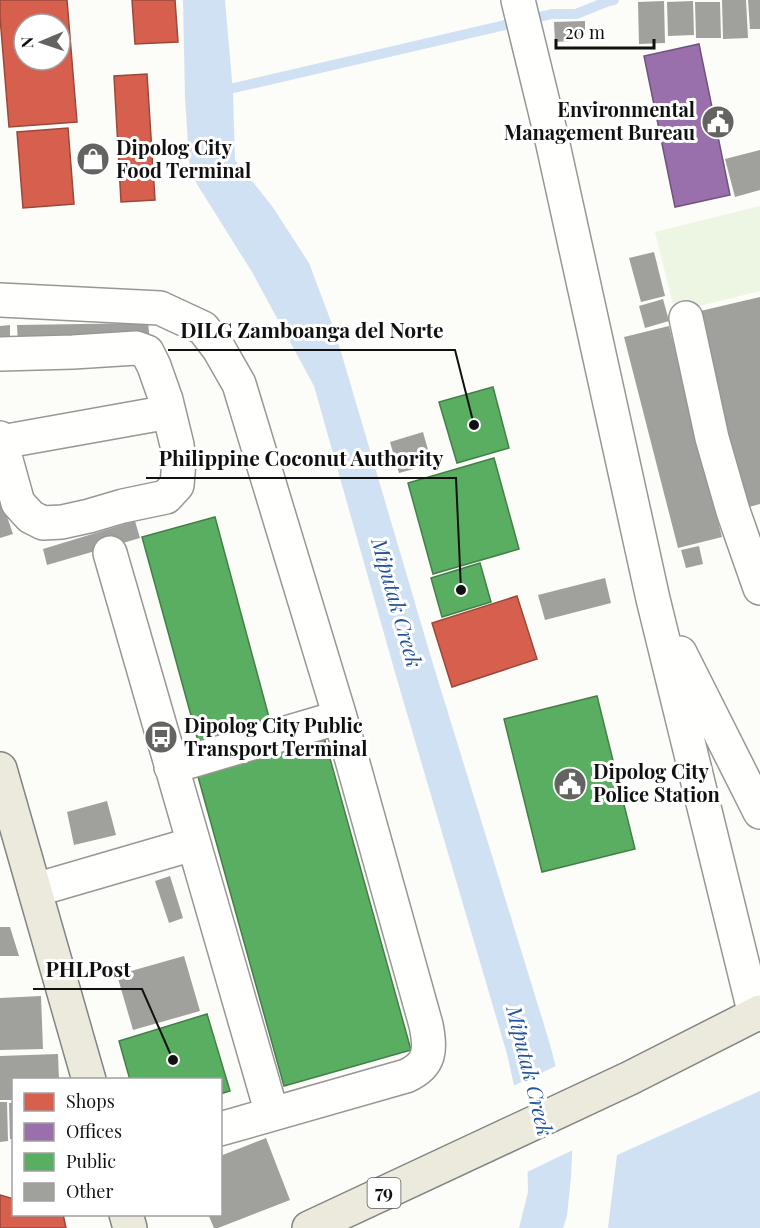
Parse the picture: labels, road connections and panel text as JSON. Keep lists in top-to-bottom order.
{
  "streets": {
    "main road": ["79"]
  },
  "water": ["Miputak Creek"],
  "places": {
    "public building": ["Environmental Management Bureau", "Dipolog City Police Station"],
    "shop": ["Dipolog City Food Terminal"],
    "other": ["DILG Zamboanga del Norte", "Philippine Coconut Authority", "PHLPost"],
    "bus stop": ["Dipolog City Public Transport Terminal"]
  },
  "legend": [
    "Shops",
    "Offices",
    "Public",
    "Other"
  ],
  "scale_bar": "20 m",
  "north": "left"
}
